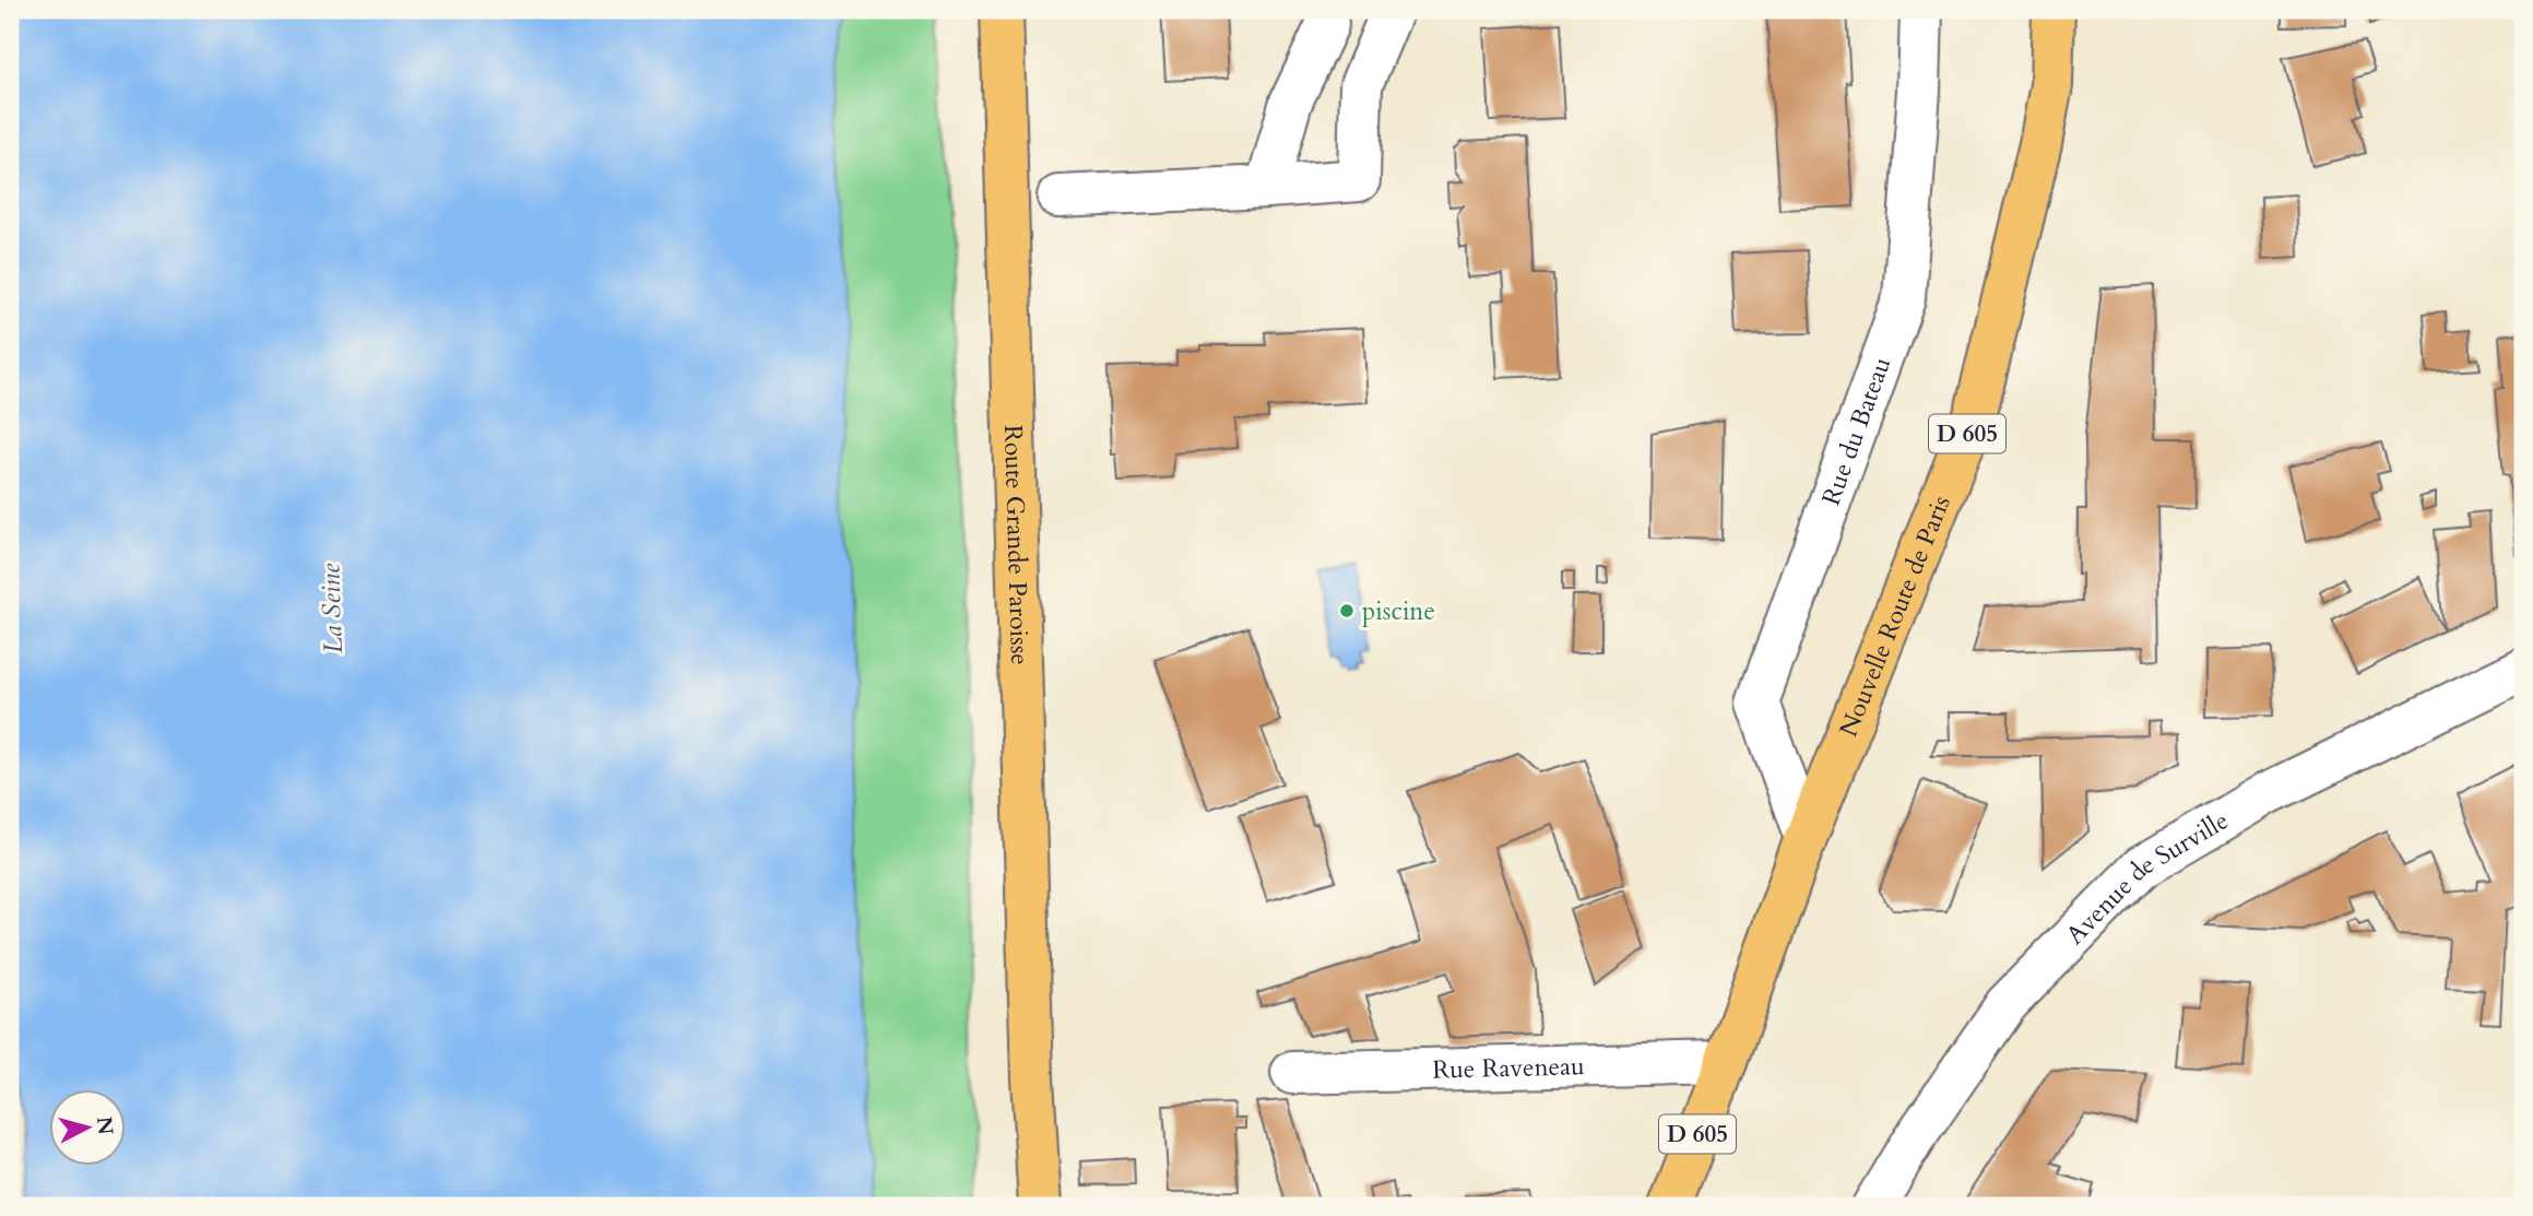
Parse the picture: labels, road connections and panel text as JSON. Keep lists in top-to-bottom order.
{
  "streets": {
    "main road": ["D 605", "Route Grande Paroisse", "Nouvelle Route de Paris"],
    "street": ["Rue du Bateau", "Avenue de Surville", "Rue Raveneau"]
  },
  "crossings": [
    ["Rue du Bateau", "Nouvelle Route de Paris"],
    ["Nouvelle Route de Paris", "Rue Raveneau"]
  ],
  "water": ["La Seine"],
  "places": ["piscine"],
  "north": "right"
}
